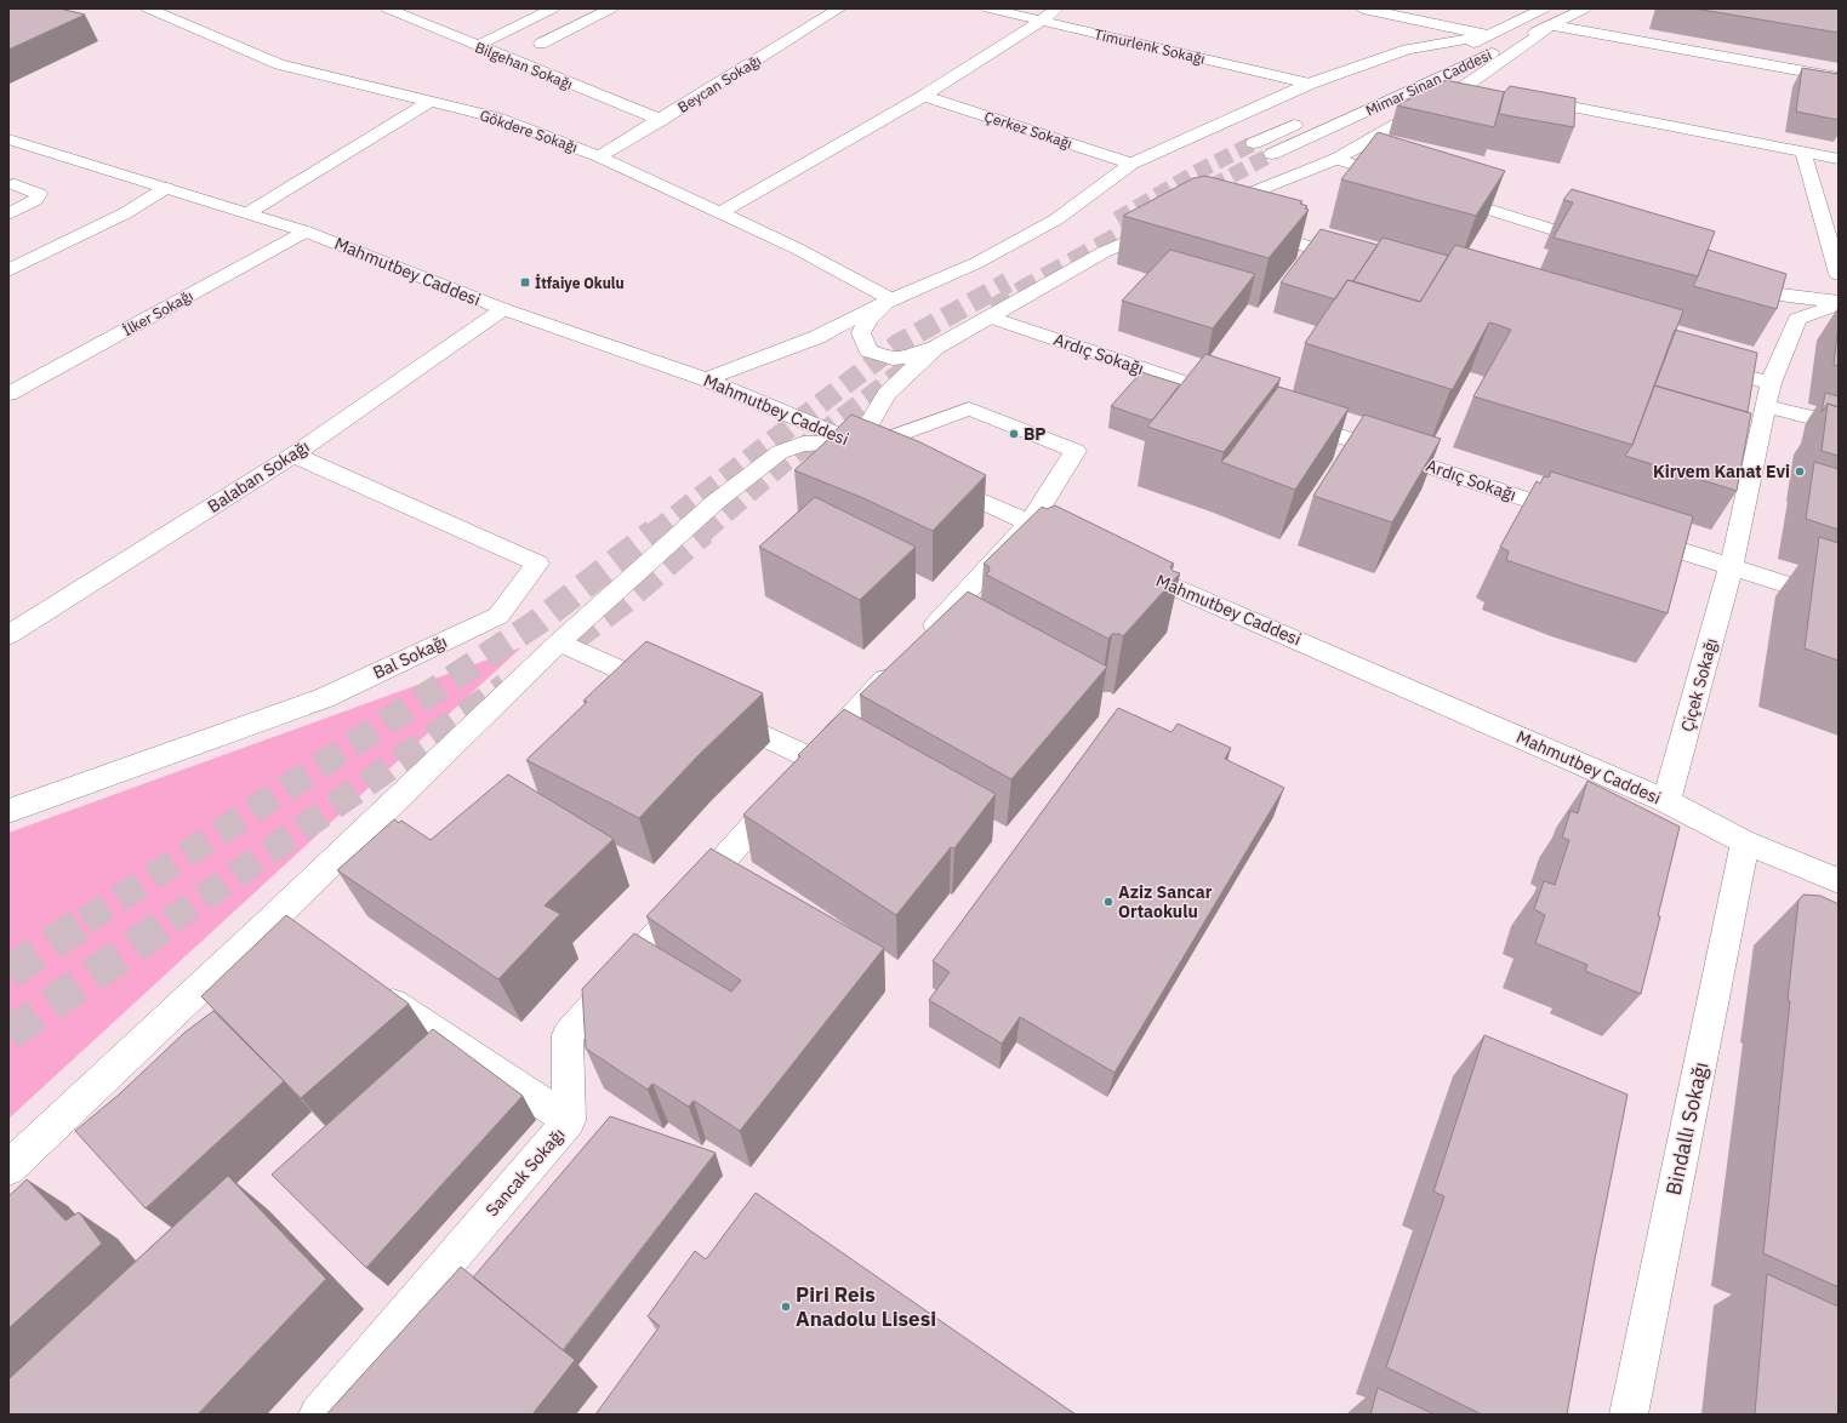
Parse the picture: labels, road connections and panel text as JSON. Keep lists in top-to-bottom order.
{
  "streets": {
    "street": [
      "Timurlenk Sokağı",
      "Bilgehan Sokağı",
      "Mimar Sinan Caddesi",
      "Beycan Sokağı",
      "Çerkez Sokağı",
      "Gökdere Sokağı",
      "Mahmutbey Caddesi",
      "İlker Sokağı",
      "Ardıç Sokağı",
      "Balaban Sokağı",
      "Bal Sokağı",
      "Çiçek Sokağı",
      "Bindallı Sokağı",
      "Sancak Sokağı"
    ]
  },
  "crossings": [
    ["Bilgehan Sokağı", "Beycan Sokağı"],
    ["Beycan Sokağı", "Gökdere Sokağı"],
    ["Mahmutbey Caddesi", "İlker Sokağı"],
    ["Mahmutbey Caddesi", "Balaban Sokağı"],
    ["Mahmutbey Caddesi", "Çiçek Sokağı"],
    ["Mahmutbey Caddesi", "Bindallı Sokağı"],
    ["Mahmutbey Caddesi", "Sancak Sokağı"],
    ["Balaban Sokağı", "Bal Sokağı"]
  ],
  "places": {
    "transit": ["İtfaiye Okulu"],
    "other": [
      "BP",
      "Kirvem Kanat Evi",
      "Aziz Sancar Ortaokulu",
      "Piri Reis Anadolu Lisesi"
    ]
  }
}
